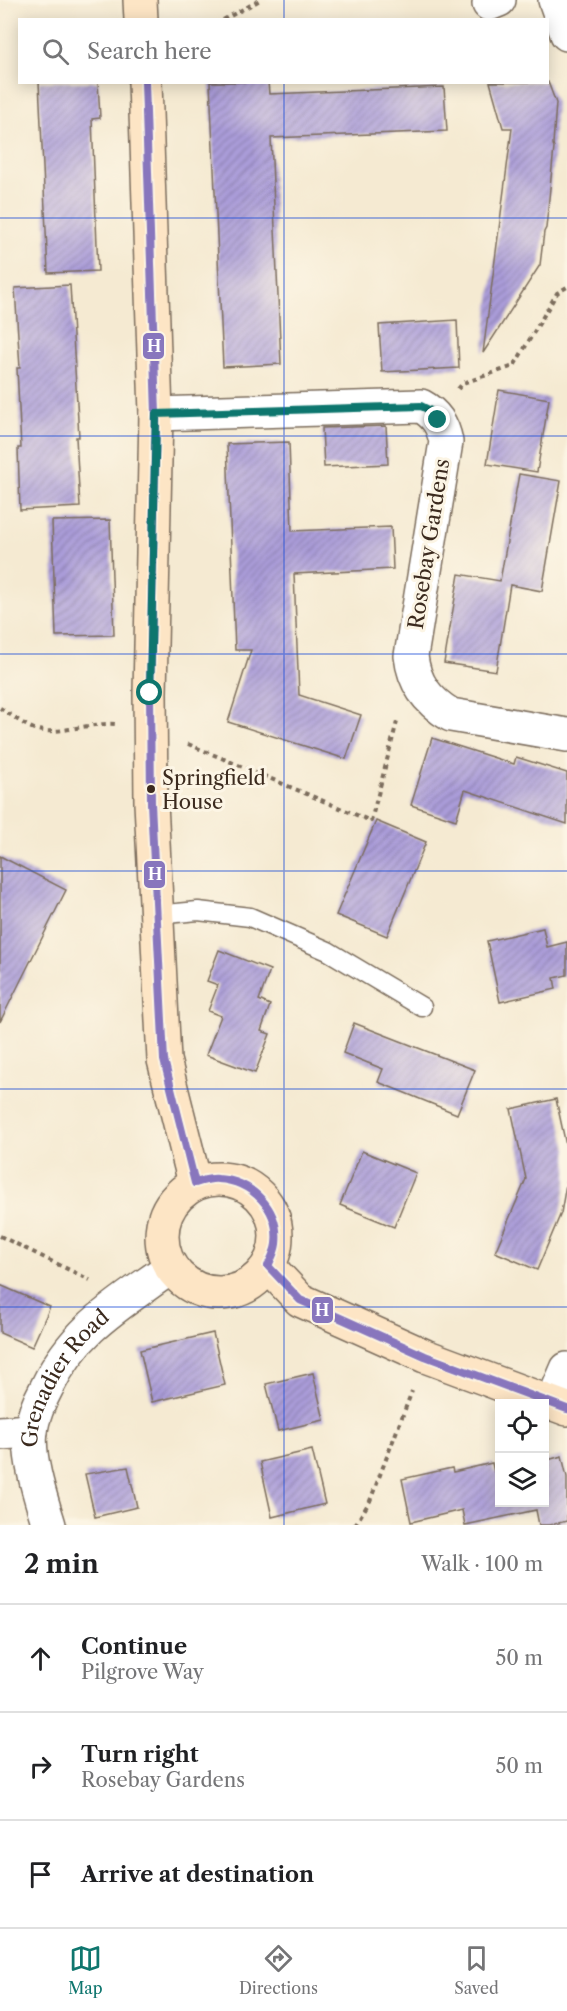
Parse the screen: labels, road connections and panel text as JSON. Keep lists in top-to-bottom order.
{
  "streets": {
    "street": ["Rosebay Gardens", "Grenadier Road"]
  },
  "places": ["Springfield House"],
  "lines": ["transit line H"],
  "page": {
    "search": "Search here",
    "heading": ["2 min", "Walk · 100 m"],
    "list": [
      ["Continue", "Pilgrove Way", "50 m"],
      ["Turn right", "Rosebay Gardens", "50 m"],
      "Arrive at destination"
    ],
    "nav": ["Map", "Directions", "Saved"]
  }
}
